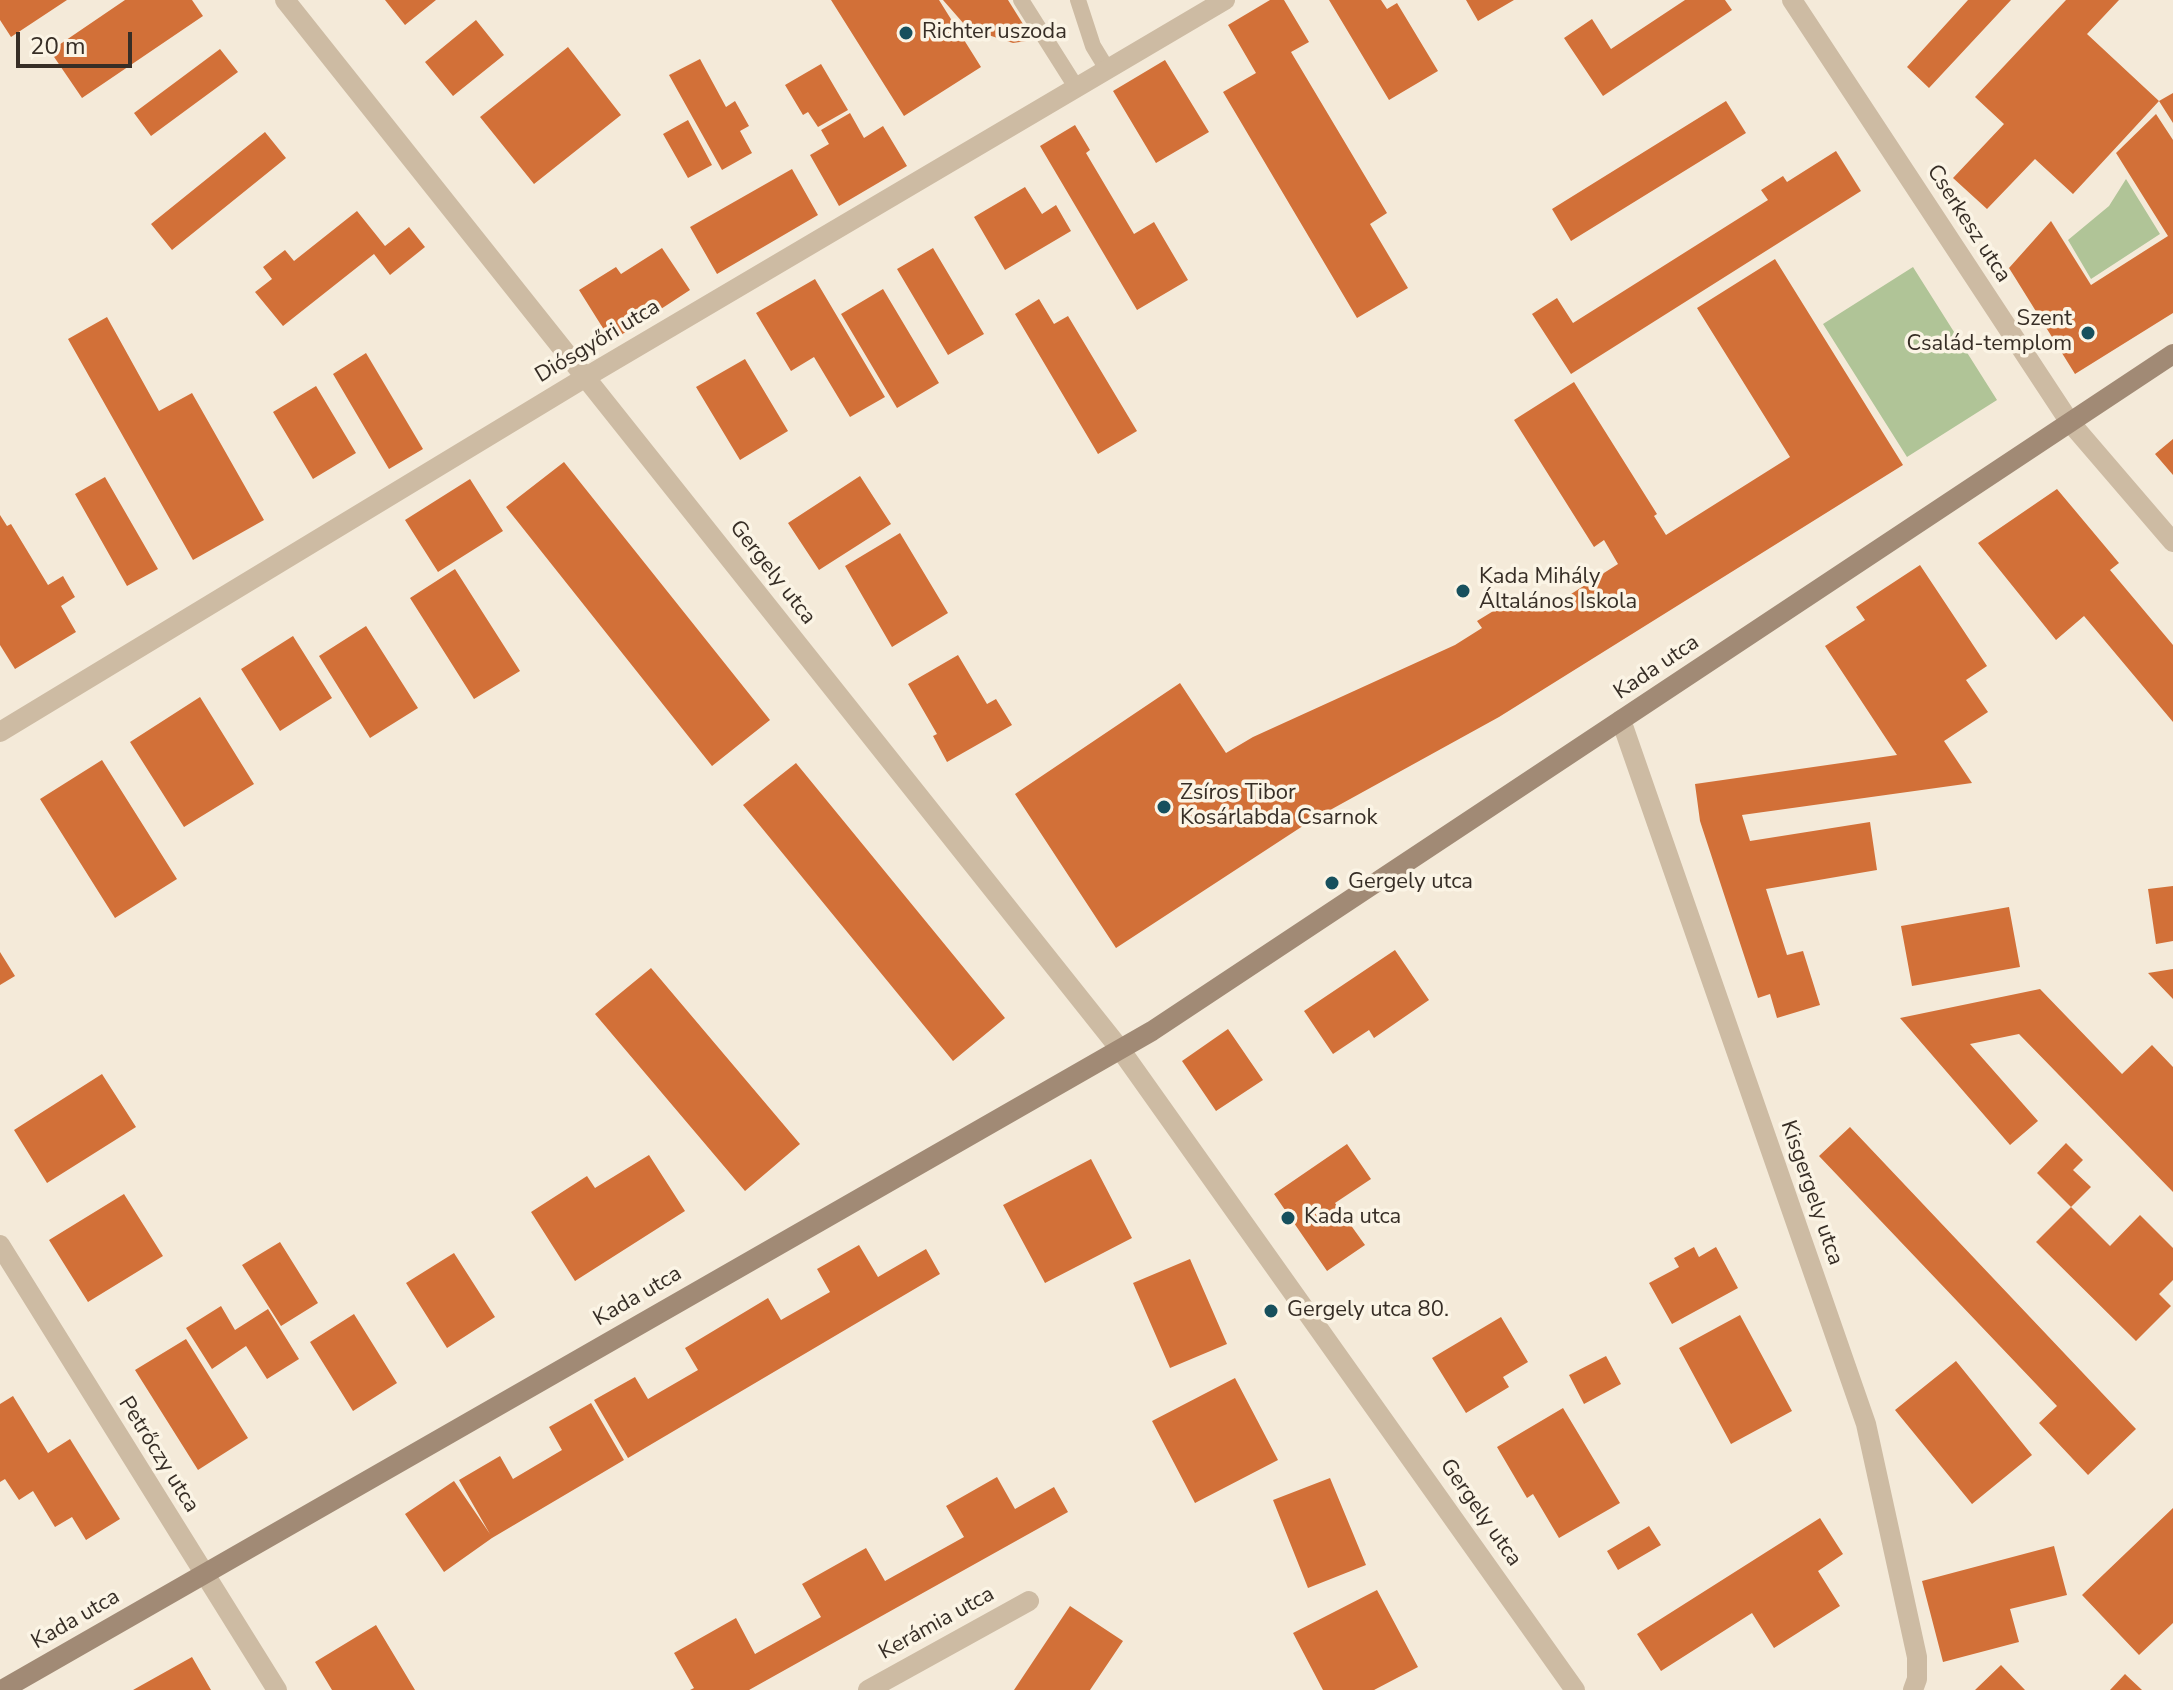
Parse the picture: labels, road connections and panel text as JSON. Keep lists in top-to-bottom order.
{
  "streets": {
    "street": [
      "Cserkesz utca",
      "Diósgyőri utca",
      "Gergely utca",
      "Kada utca",
      "Kisgergely utca",
      "Petrőczy utca",
      "Kerámia utca"
    ]
  },
  "crossings": [
    ["Cserkesz utca", "Kada utca"],
    ["Diósgyőri utca", "Gergely utca"],
    ["Gergely utca", "Kada utca"],
    ["Kada utca", "Kisgergely utca"],
    ["Kada utca", "Petrőczy utca"]
  ],
  "places": [
    "Richter uszoda",
    "Szent Család-templom",
    "Kada Mihály Általános Iskola",
    "Zsíros Tibor Kosárlabda Csarnok",
    "Gergely utca",
    "Kada utca",
    "Gergely utca 80."
  ],
  "scale_bar": "20 m"
}
